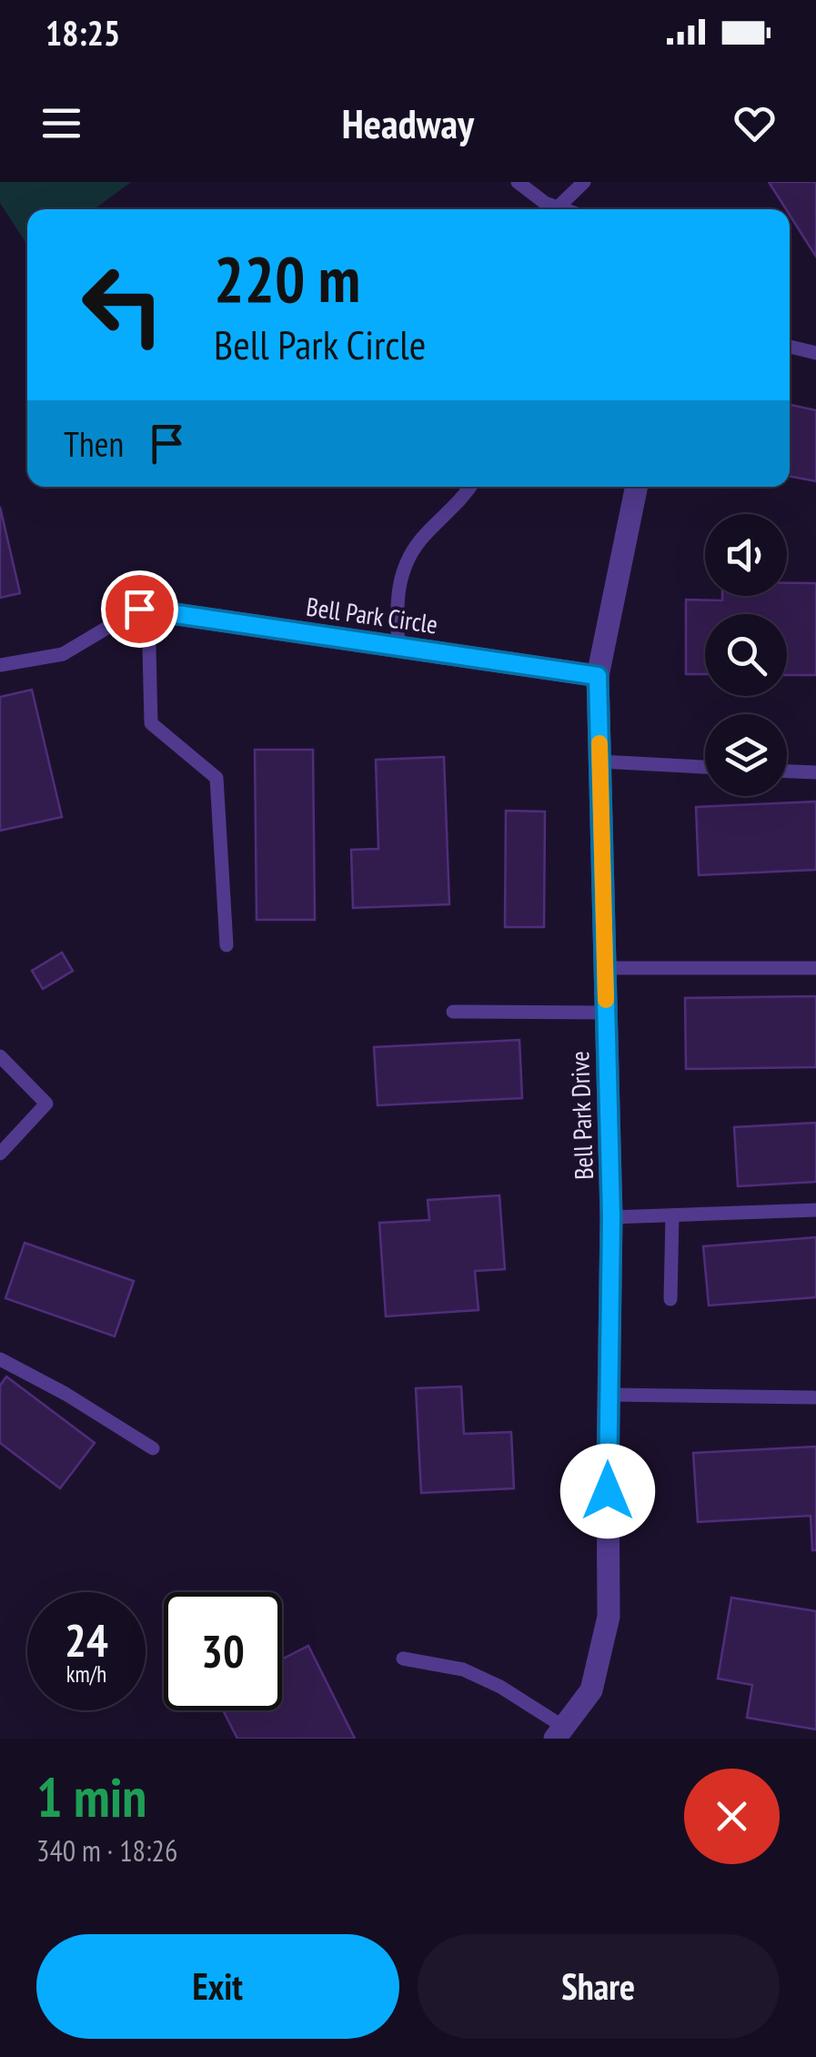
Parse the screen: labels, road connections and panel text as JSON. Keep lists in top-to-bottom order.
{
  "streets": {
    "street": ["Bell Park Circle", "Bell Park Drive"]
  },
  "crossings": [
    ["Bell Park Circle", "Bell Park Drive"]
  ],
  "page": {
    "status": "18:25",
    "header": "Headway",
    "turn": ["220 m", "Bell Park Circle"],
    "then": "Then",
    "speed": "24 km/h",
    "limit": "30",
    "heading": ["1 min", "340 m · 18:26"],
    "buttons": ["Exit", "Share"]
  }
}
